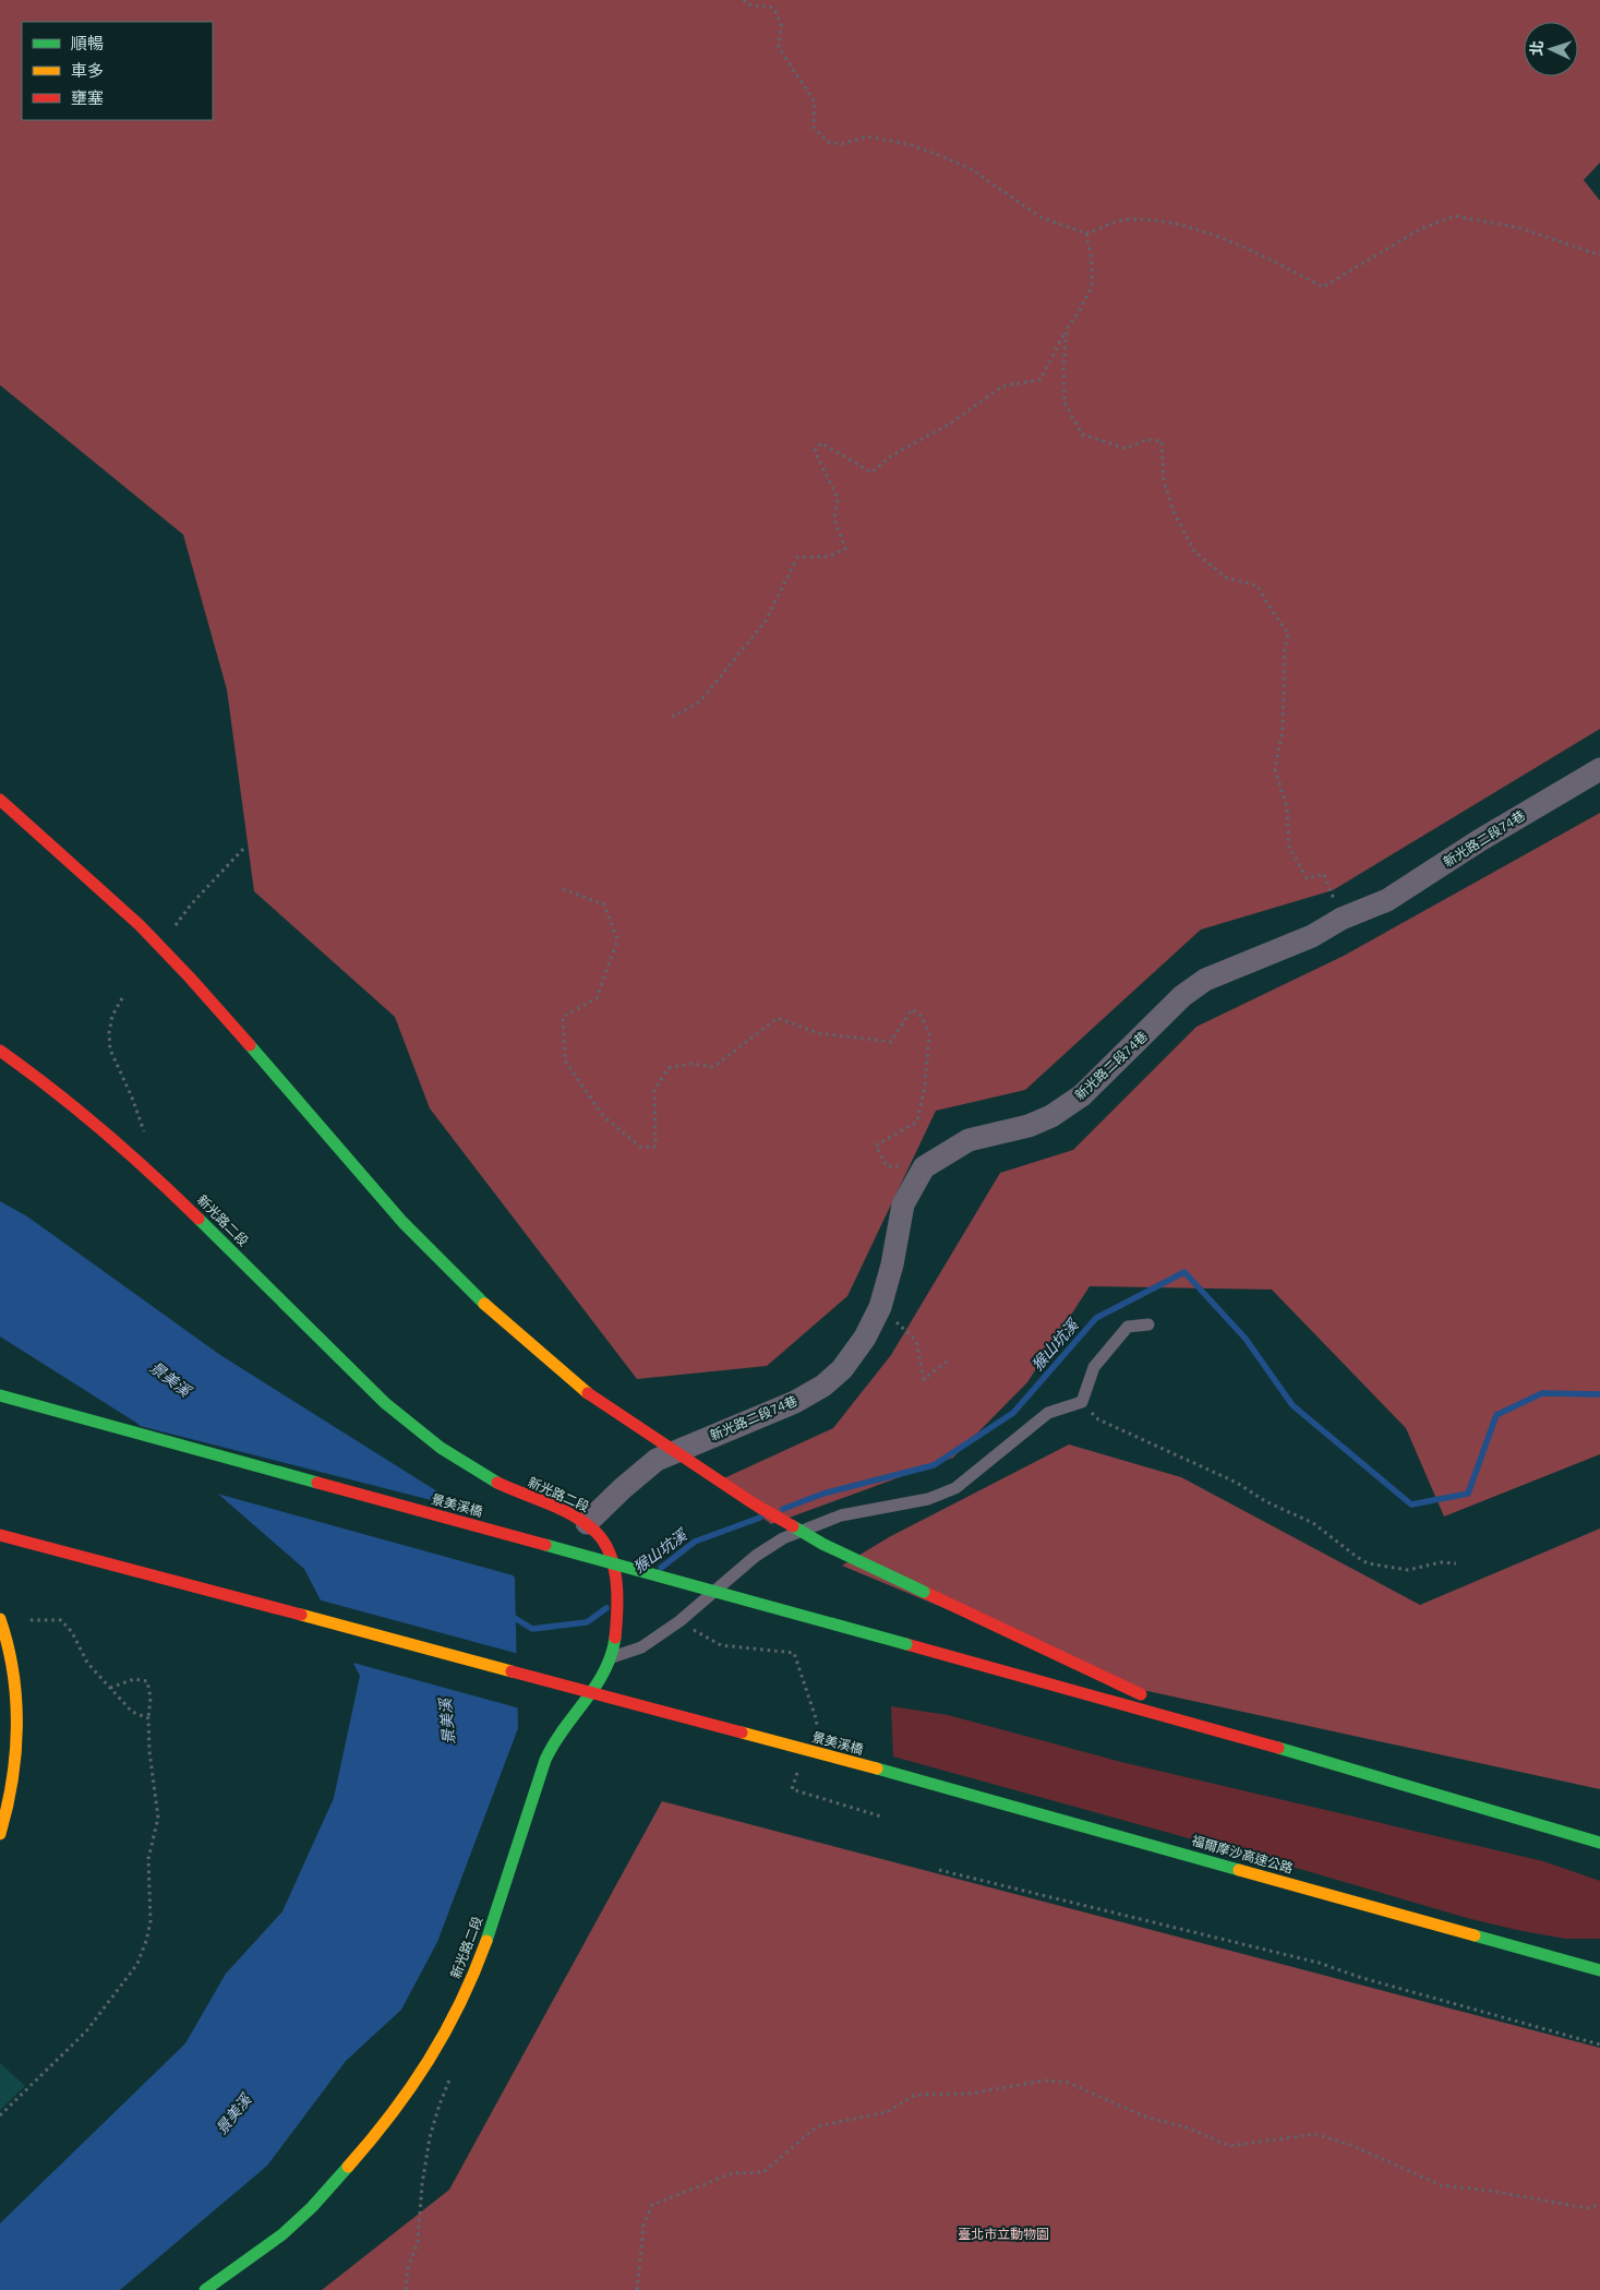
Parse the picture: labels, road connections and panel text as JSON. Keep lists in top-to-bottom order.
{
  "streets": {
    "main road": ["新光路二段", "景美溪橋", "福爾摩沙高速公路"],
    "street": ["新光路二段74巷"]
  },
  "crossings": [
    ["新光路二段74巷", "新光路二段"],
    ["景美溪橋", "福爾摩沙高速公路"]
  ],
  "water": ["猴山坑溪", "景美溪"],
  "parks": ["臺北市立動物園"],
  "legend": ["順暢", "車多", "壅塞"],
  "north": "left"
}
